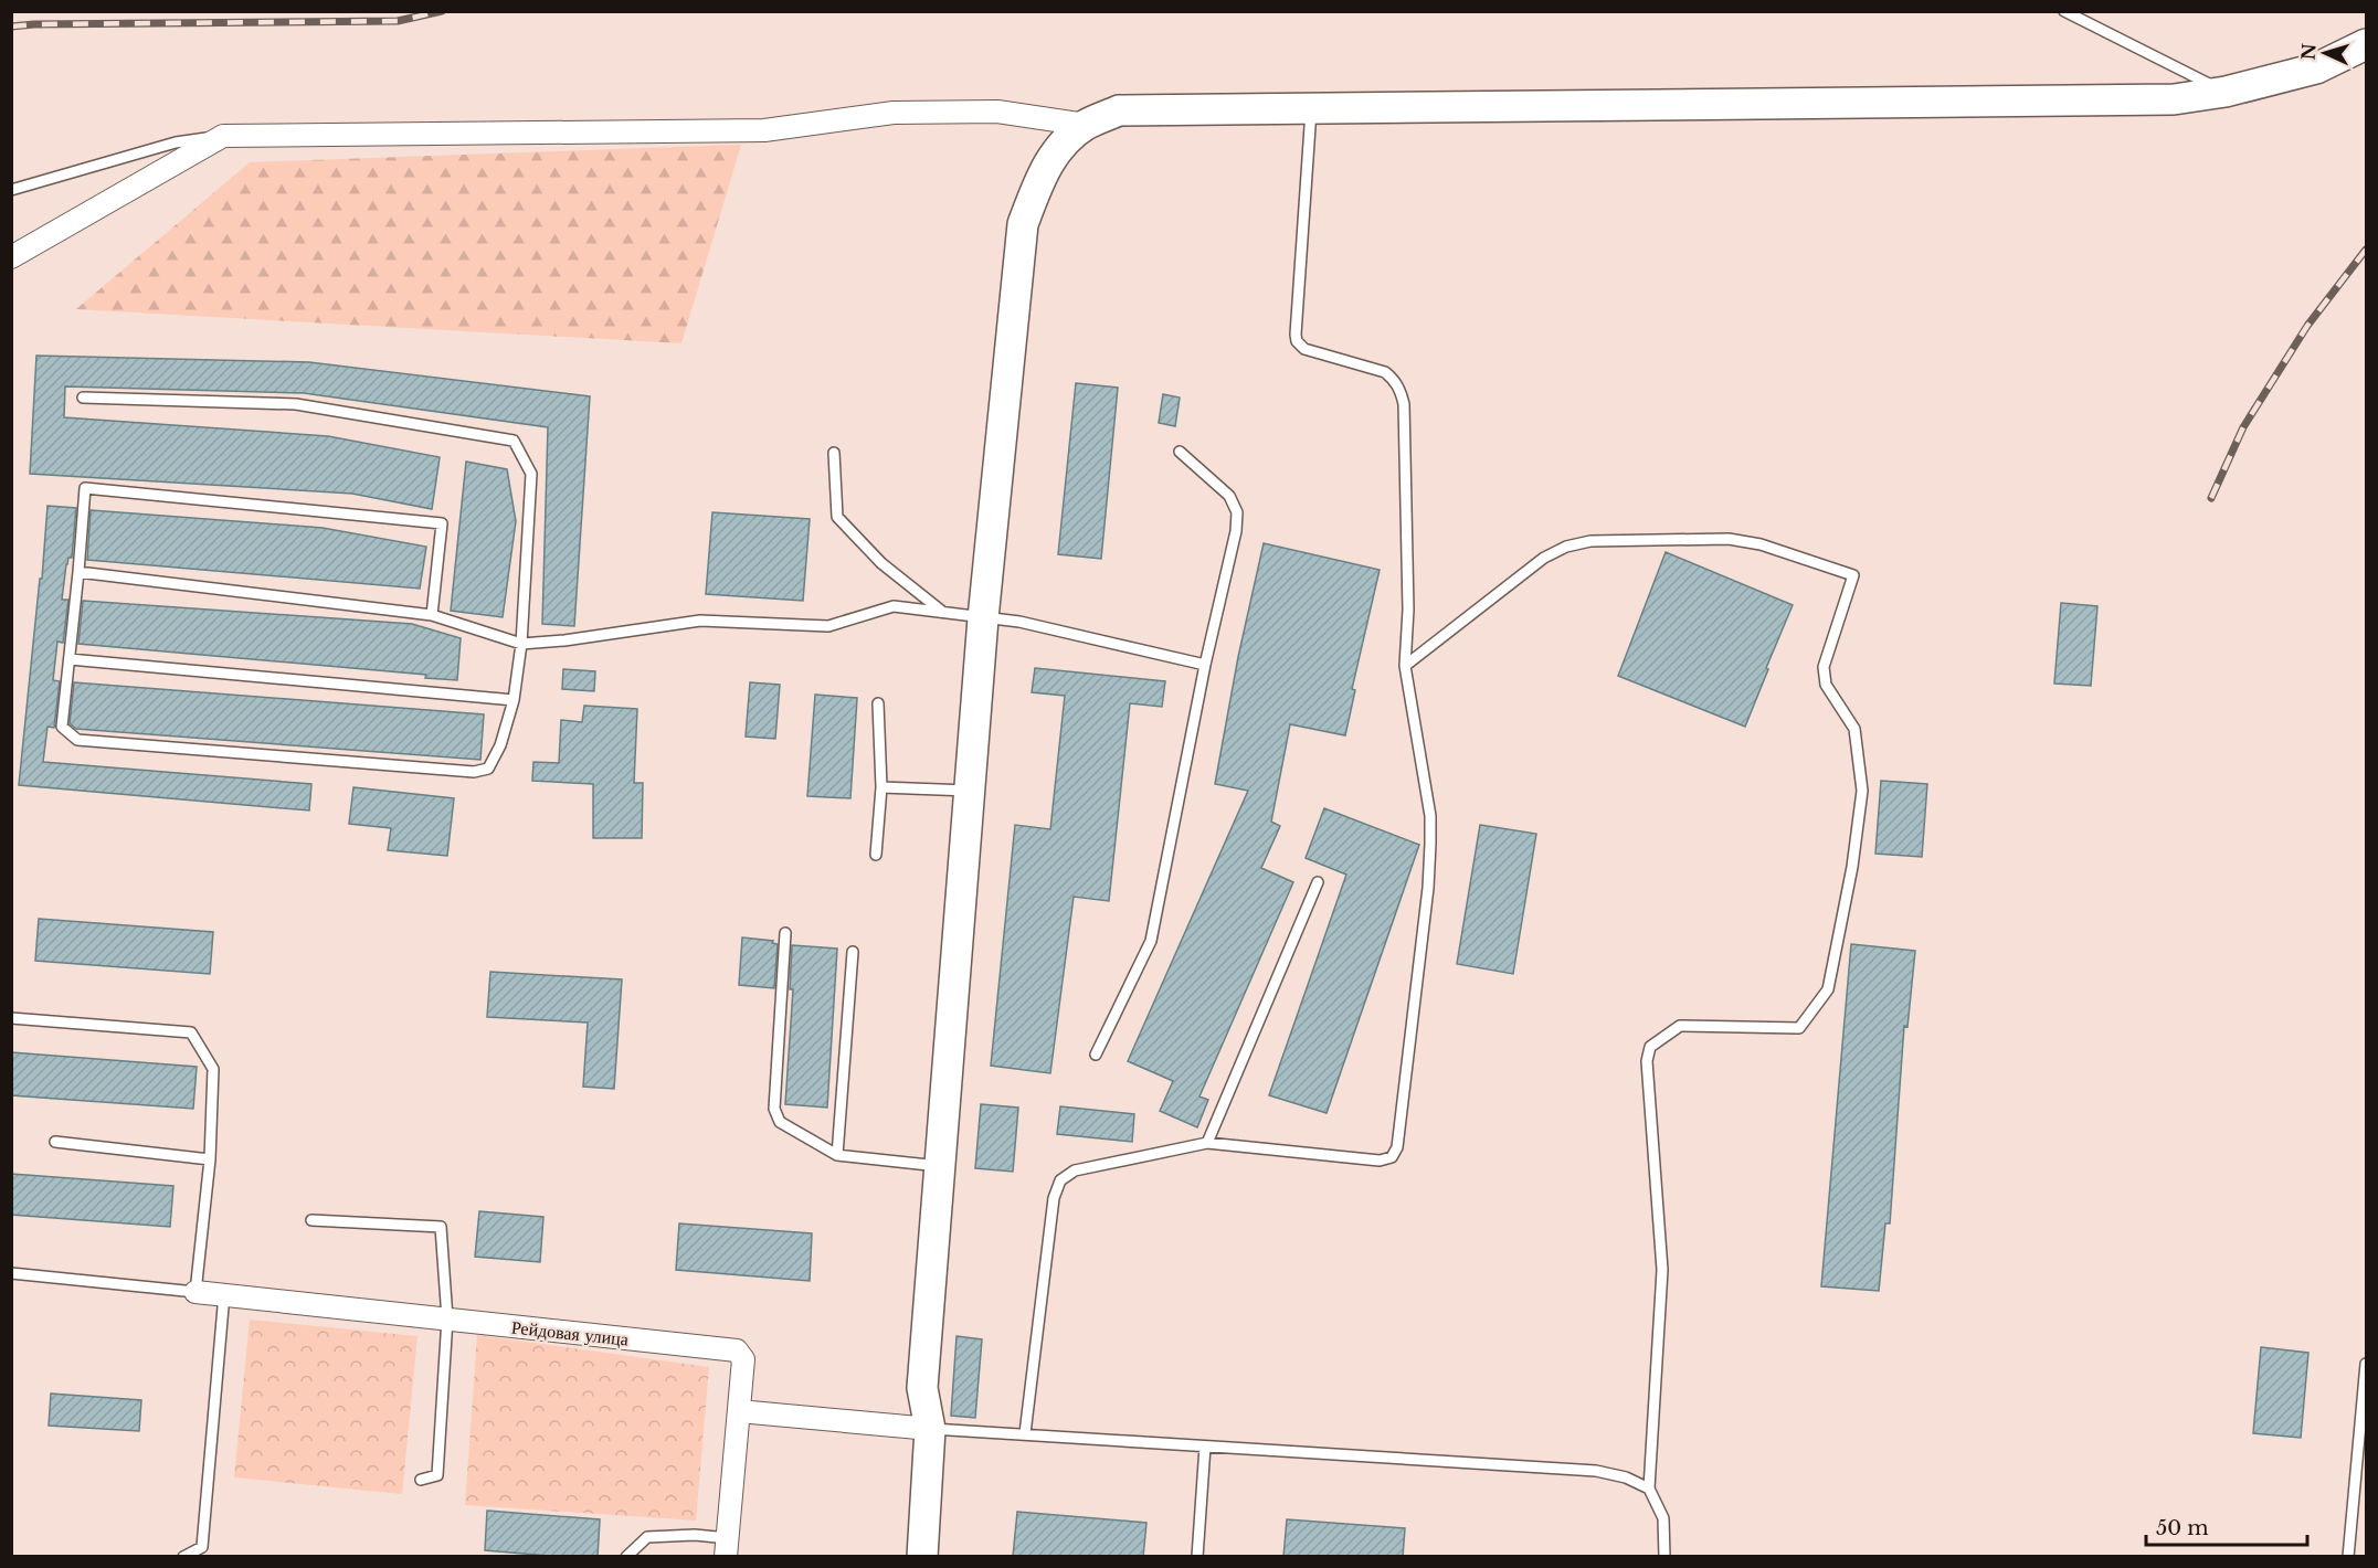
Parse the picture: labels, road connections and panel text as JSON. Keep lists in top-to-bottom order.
{
  "streets": {
    "street": ["Рейдовая улица"]
  },
  "scale_bar": "50 m",
  "north": "left"
}
